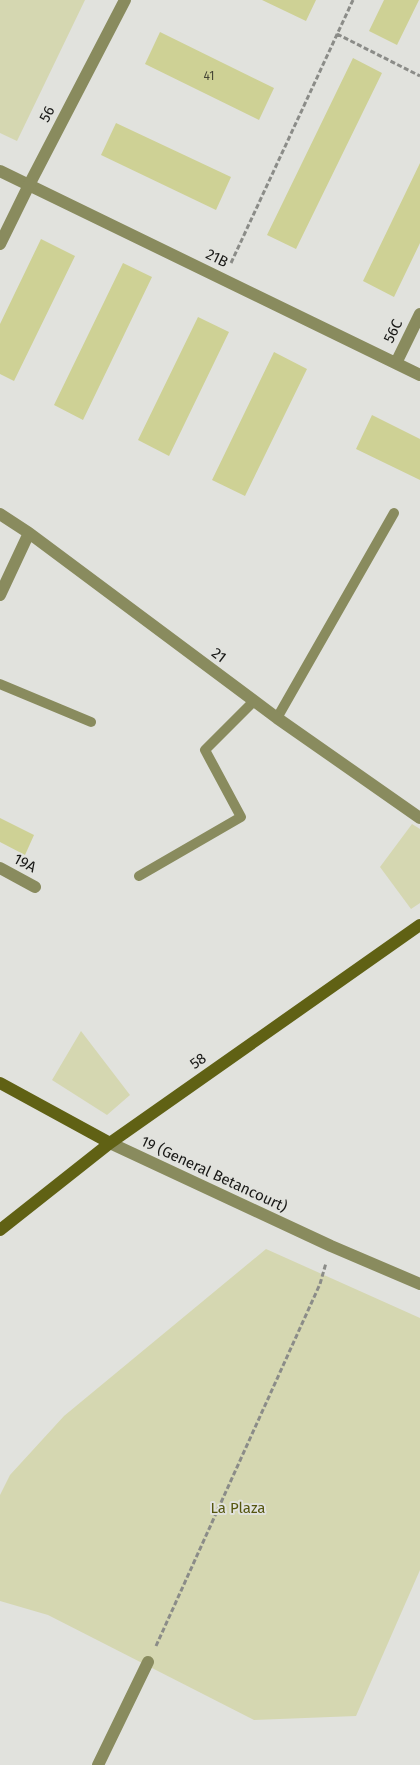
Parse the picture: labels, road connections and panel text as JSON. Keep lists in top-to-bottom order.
{
  "streets": {
    "main road": ["58", "19 (General Betancourt)"],
    "street": [
      "56",
      "21B",
      "56C",
      "21",
      "19A"
    ]
  },
  "crossings": [
    ["56", "21B"],
    ["21B", "56C"],
    ["58", "19 (General Betancourt)"]
  ],
  "parks": ["La Plaza"],
  "house_numbers": ["41"]
}
